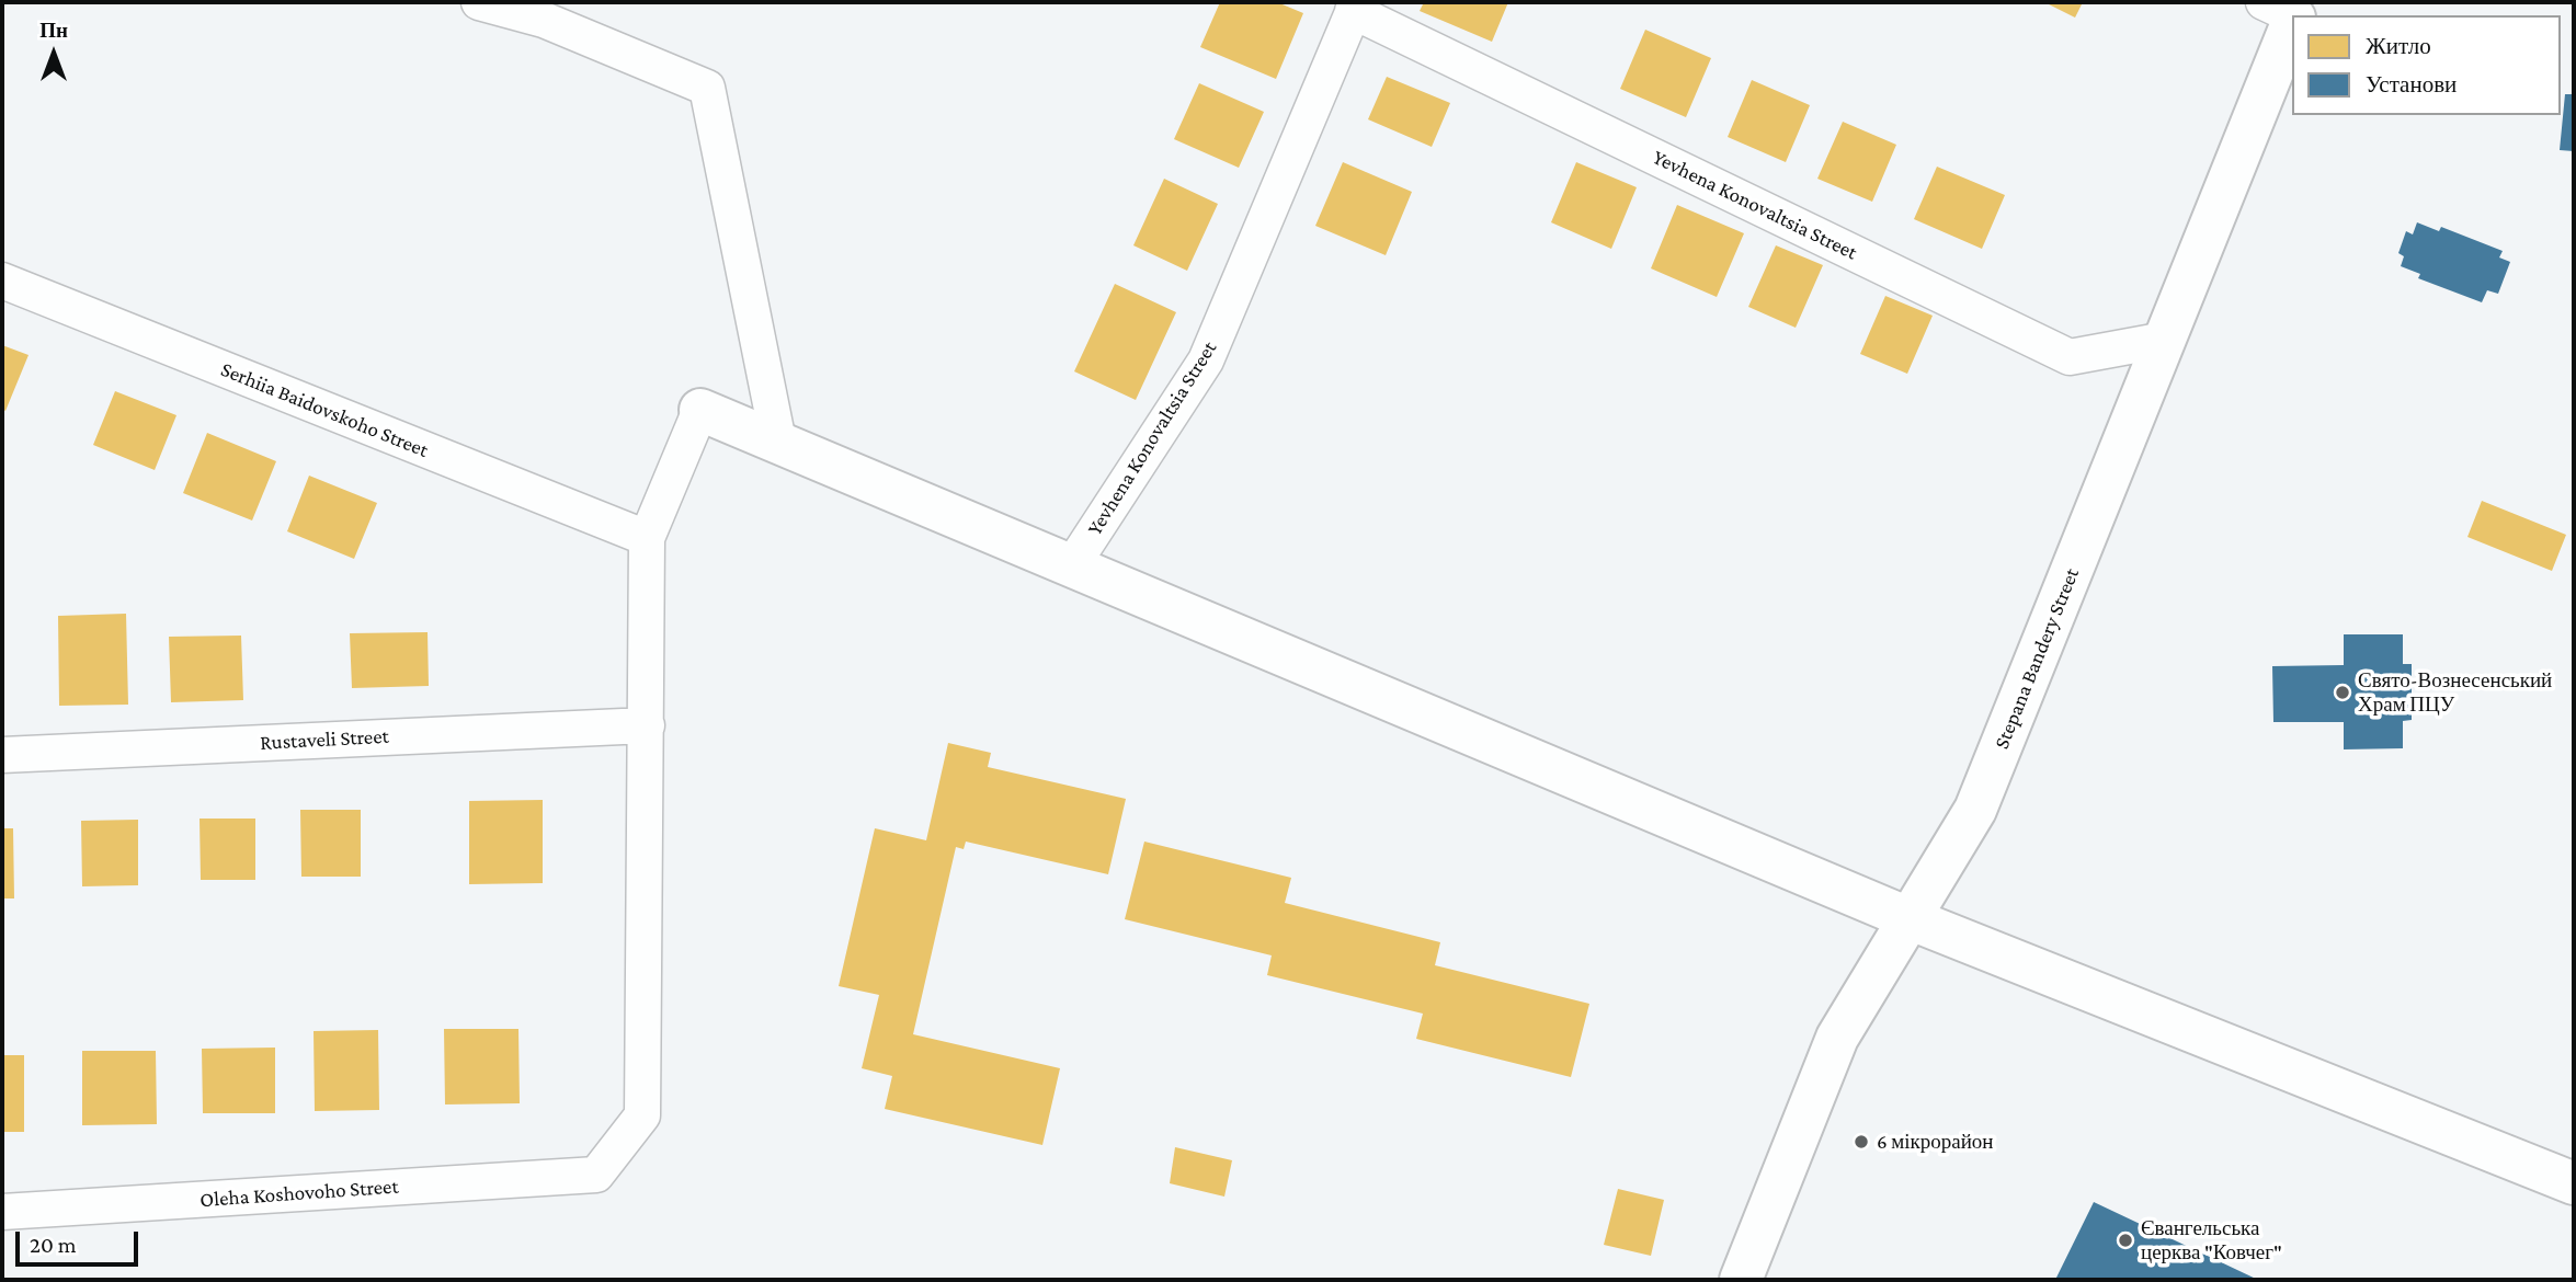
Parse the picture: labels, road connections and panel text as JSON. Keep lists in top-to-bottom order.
{
  "streets": {
    "street": [
      "Yevhena Konovaltsia Street",
      "Serhiia Baidovskoho Street",
      "Stepana Bandery Street",
      "Rustaveli Street",
      "Oleha Koshovoho Street"
    ]
  },
  "crossings": [
    ["Yevhena Konovaltsia Street", "Stepana Bandery Street"],
    ["Rustaveli Street", "Oleha Koshovoho Street"]
  ],
  "places": ["Свято-Вознесенський Храм ПЦУ", "6 мікрорайон", "Євангельська церква \"Ковчег\""],
  "legend": ["Житло", "Установи"],
  "scale_bar": "20 m",
  "north": "top"
}
